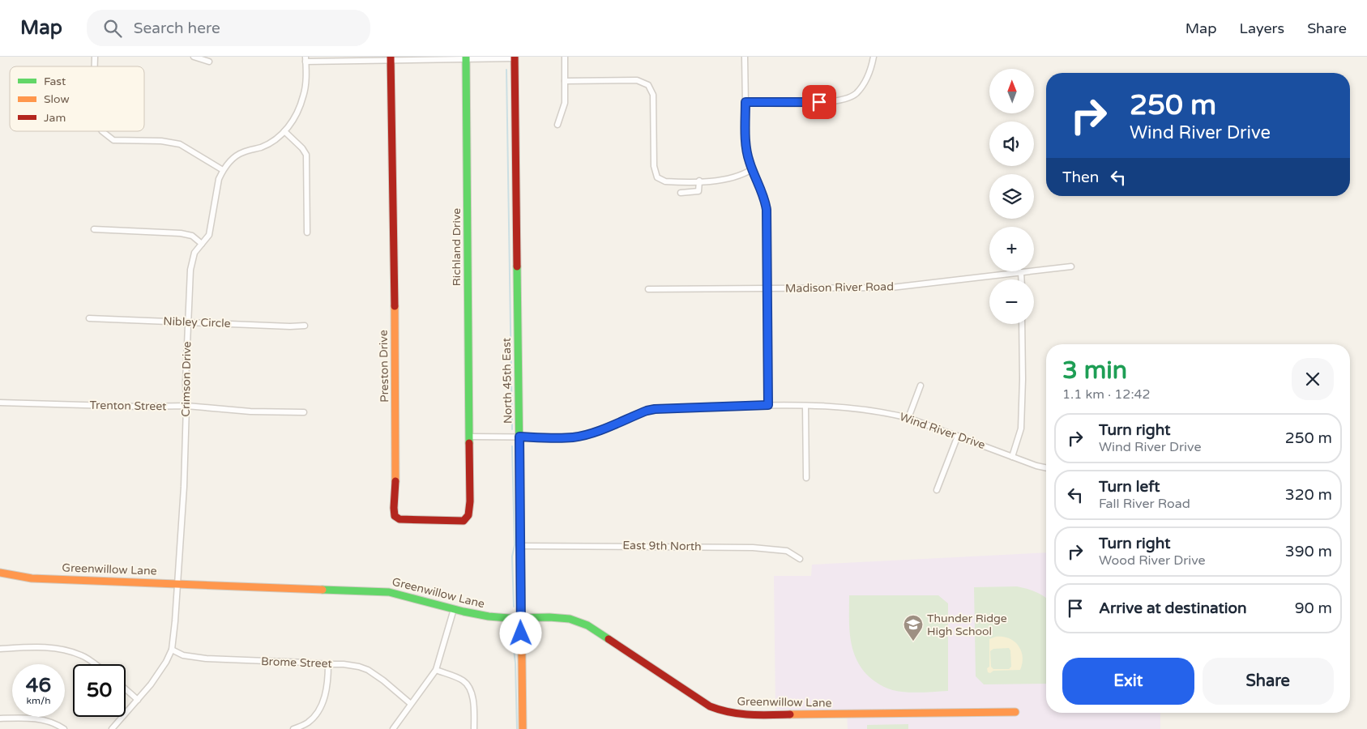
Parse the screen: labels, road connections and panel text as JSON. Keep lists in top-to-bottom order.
{
  "streets": {
    "street": [
      "Richland Drive",
      "Madison River Road",
      "Nibley Circle",
      "Preston Drive",
      "Crimson Drive",
      "North 45th East",
      "Trenton Street",
      "Wind River Drive",
      "East 9th North",
      "Greenwillow Lane",
      "Brome Street"
    ]
  },
  "crossings": [
    ["Richland Drive", "Preston Drive"],
    ["Nibley Circle", "Crimson Drive"],
    ["Crimson Drive", "Trenton Street"],
    ["Crimson Drive", "Greenwillow Lane"],
    ["Crimson Drive", "Brome Street"],
    ["North 45th East", "East 9th North"],
    ["North 45th East", "Greenwillow Lane"]
  ],
  "places": {
    "school or university": ["Thunder Ridge High School"]
  },
  "legend": ["Fast", "Slow", "Jam"],
  "north": "top",
  "page": {
    "header": "Map",
    "search": "Search here",
    "nav": ["Map", "Layers", "Share"],
    "map_buttons": ["+", "−"],
    "turn": ["250 m", "Wind River Drive"],
    "then": "Then",
    "heading": ["3 min", "1.1 km · 12:42"],
    "list": [
      {
        "name": "Turn right",
        "note": "Wind River Drive",
        "value": "250 m"
      },
      {
        "name": "Turn left",
        "note": "Fall River Road",
        "value": "320 m"
      },
      {
        "name": "Turn right",
        "note": "Wood River Drive",
        "value": "390 m"
      },
      {
        "name": "Arrive at destination",
        "value": "90 m"
      }
    ],
    "buttons": ["Exit", "Share"],
    "speed": "46 km/h",
    "limit": "50"
  }
}
